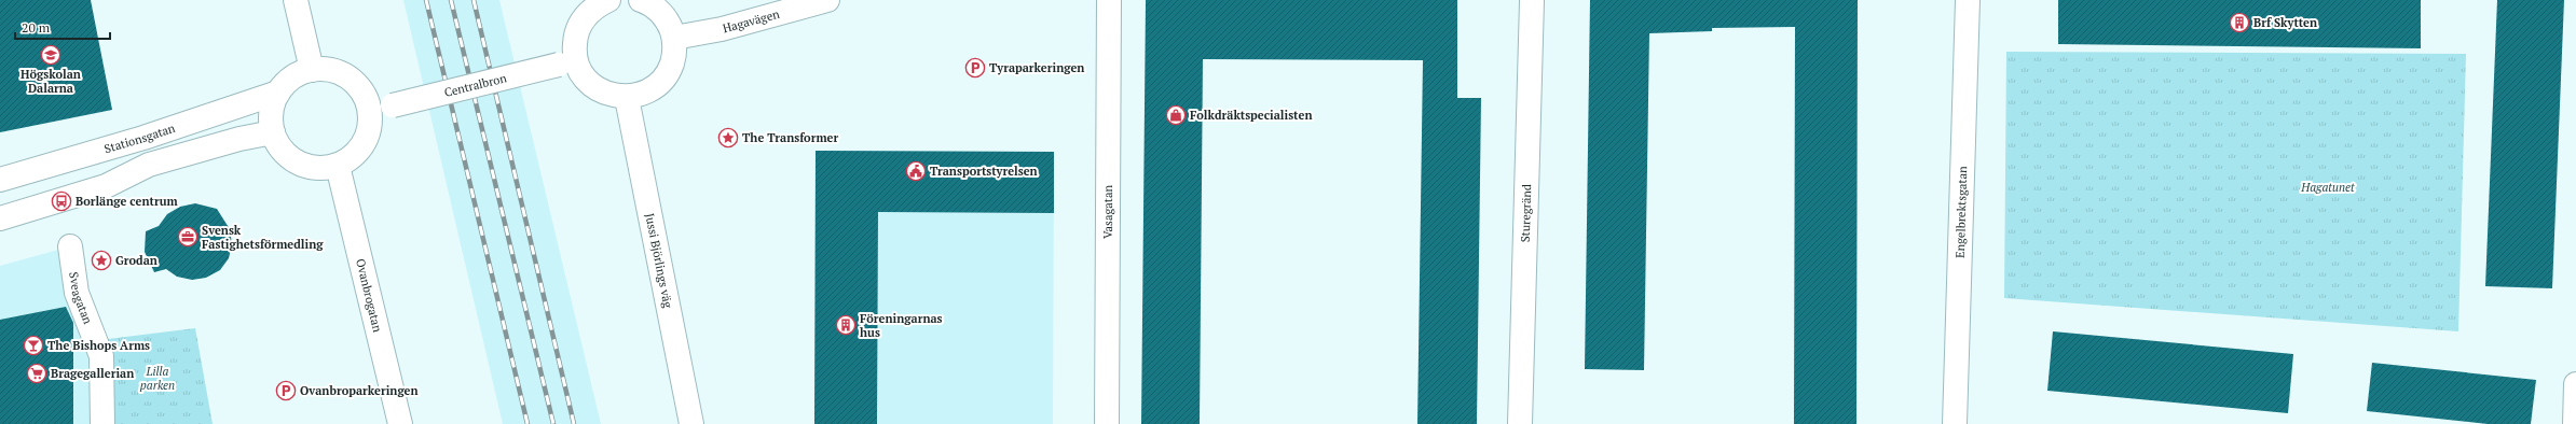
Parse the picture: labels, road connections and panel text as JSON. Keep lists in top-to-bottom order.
{
  "streets": {
    "street": [
      "Hagavägen",
      "Centralbron",
      "Stationsgatan",
      "Vasagatan",
      "Engelbrektsgatan",
      "Sturegränd",
      "Jussi Björlings väg",
      "Ovanbrogatan",
      "Sveagatan"
    ]
  },
  "crossings": [
    ["Centralbron", "Stationsgatan"],
    ["Centralbron", "Ovanbrogatan"],
    ["Stationsgatan", "Ovanbrogatan"]
  ],
  "parks": ["Hagatunet", "Lilla parken"],
  "places": {
    "building": ["Brf Skytten", "Föreningarnas hus"],
    "school or university": ["Högskolan Dalarna"],
    "parking": ["Tyraparkeringen", "Ovanbroparkeringen"],
    "shop": ["Folkdräktspecialisten"],
    "place": ["The Transformer", "Grodan"],
    "public building": ["Transportstyrelsen"],
    "bus stop": ["Borlänge centrum"],
    "office": ["Svensk Fastighetsförmedling"],
    "bar": ["The Bishops Arms"],
    "supermarket": ["Bragegallerian"]
  },
  "scale_bar": "20 m"
}
